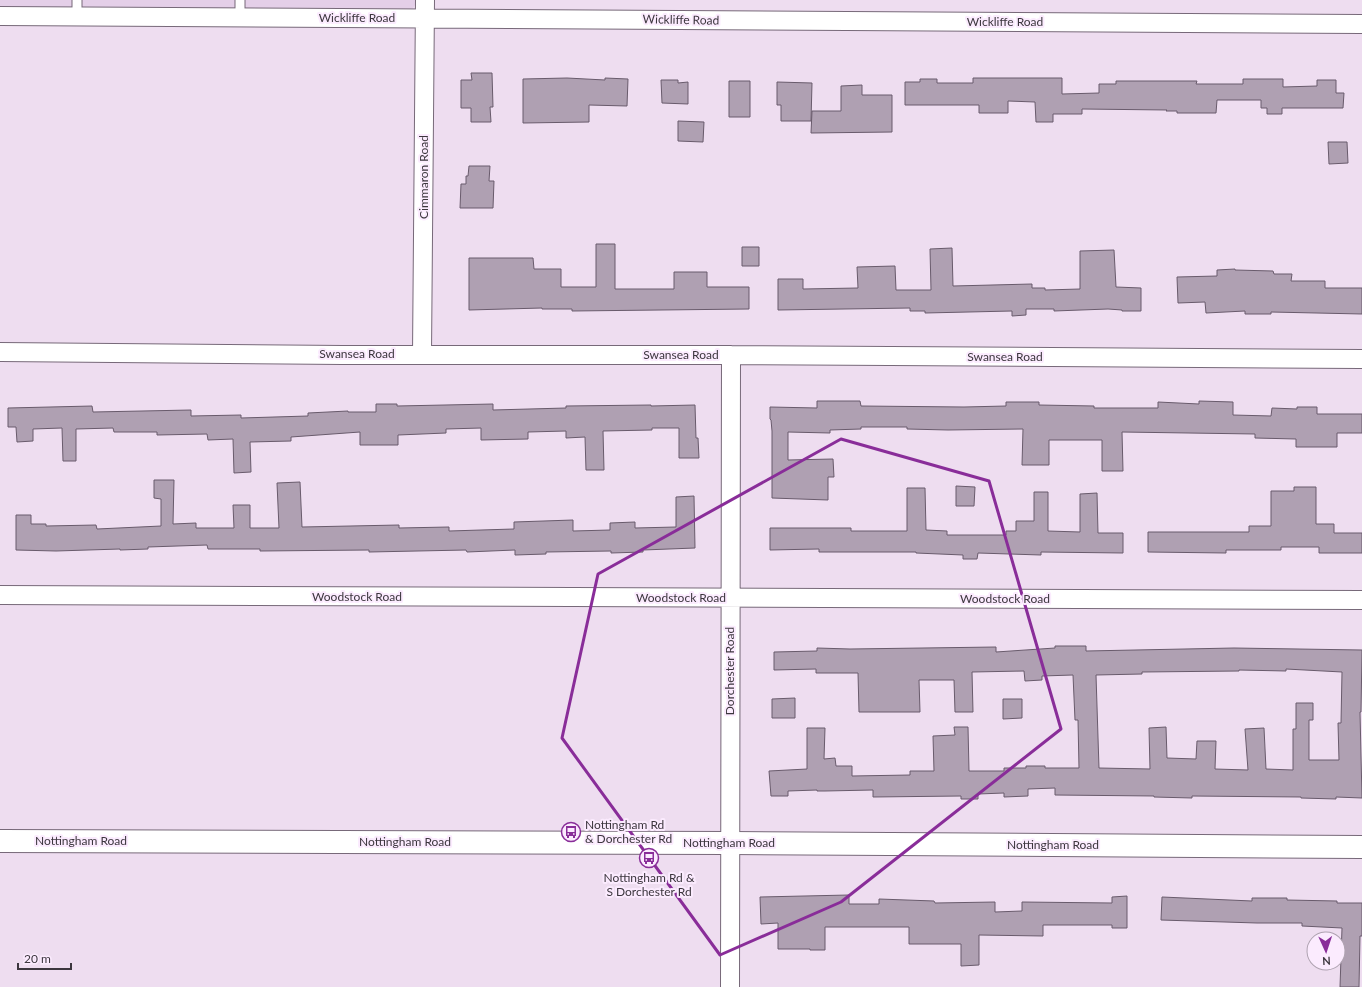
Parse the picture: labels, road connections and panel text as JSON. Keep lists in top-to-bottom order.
{
  "streets": {
    "street": [
      "Wickliffe Road",
      "Cimmaron Road",
      "Swansea Road",
      "Woodstock Road",
      "Dorchester Road",
      "Nottingham Road"
    ]
  },
  "crossings": [
    ["Wickliffe Road", "Cimmaron Road"],
    ["Cimmaron Road", "Swansea Road"],
    ["Swansea Road", "Dorchester Road"],
    ["Woodstock Road", "Dorchester Road"],
    ["Dorchester Road", "Nottingham Road"]
  ],
  "places": {
    "bus stop": ["Nottingham Rd & Dorchester Rd", "Nottingham Rd & S Dorchester Rd"]
  },
  "scale_bar": "20 m",
  "north": "bottom"
}
